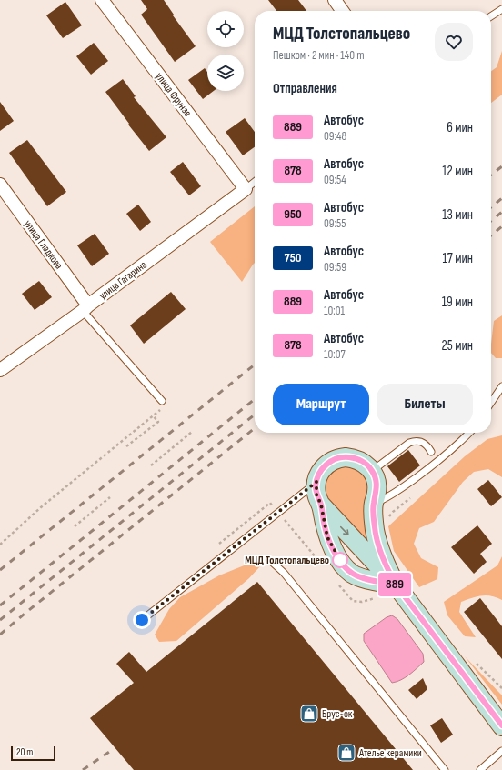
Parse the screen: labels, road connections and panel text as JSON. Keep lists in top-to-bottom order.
{
  "streets": {
    "street": ["улица Фрунзе", "улица Гладкова", "улица Гагарина"]
  },
  "crossings": [
    ["улица Фрунзе", "улица Гагарина"],
    ["улица Гладкова", "улица Гагарина"]
  ],
  "places": {
    "other": ["МЦД Толстопальцево"],
    "shop": ["Брус-ок", "Ателье керамики"]
  },
  "lines": ["bus line 889"],
  "scale_bar": "20 m",
  "page": {
    "on_map": "889",
    "heading": [
      ["МЦД Толстопальцево", "Пешком · 2 мин · 140 m"],
      "Отправления"
    ],
    "list": [
      {
        "mark": "889",
        "name": "Автобус",
        "note": "09:48",
        "value": "6 мин"
      },
      {
        "mark": "878",
        "name": "Автобус",
        "note": "09:54",
        "value": "12 мин"
      },
      {
        "mark": "950",
        "name": "Автобус",
        "note": "09:55",
        "value": "13 мин"
      },
      {
        "mark": "750",
        "name": "Автобус",
        "note": "09:59",
        "value": "17 мин"
      },
      {
        "mark": "889",
        "name": "Автобус",
        "note": "10:01",
        "value": "19 мин"
      },
      {
        "mark": "878",
        "name": "Автобус",
        "note": "10:07",
        "value": "25 мин"
      }
    ],
    "buttons": ["Маршрут", "Билеты"],
    "scale": "20 m"
  }
}
